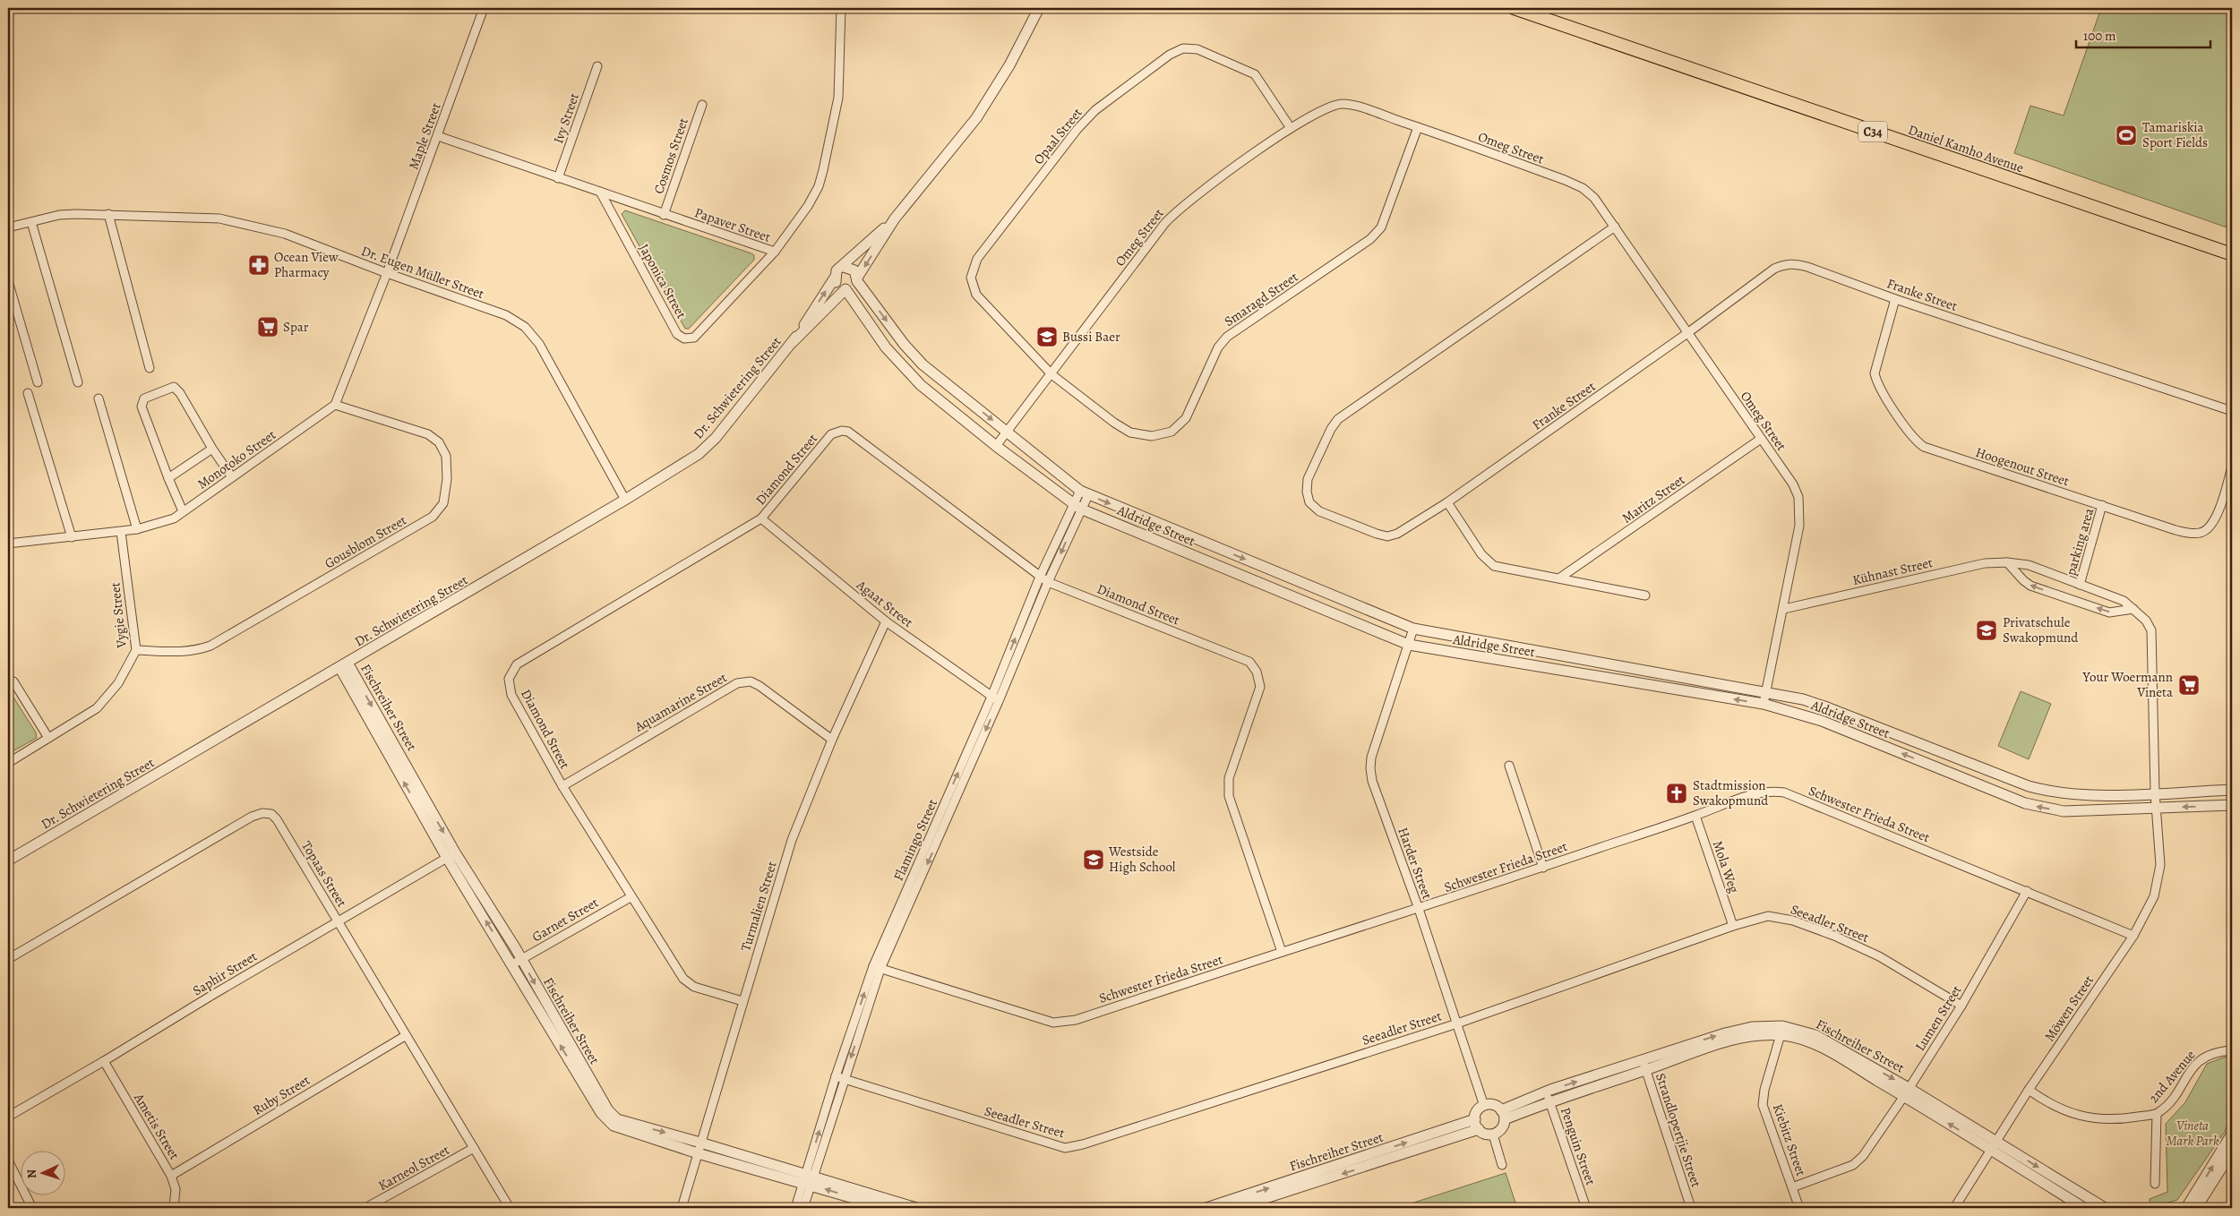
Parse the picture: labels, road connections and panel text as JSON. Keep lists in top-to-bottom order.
{
  "streets": {
    "main road": ["C34", "Daniel Kamho Avenue"],
    "street": [
      "Ivy Street",
      "Maple Street",
      "Opaal Street",
      "Omeg Street",
      "Cosmos Street",
      "Papaver Street",
      "Dr. Eugen Müller Street",
      "Japonica Street",
      "Franke Street",
      "Smaragd Street",
      "Dr. Schwietering Street",
      "Monotoko Street",
      "Hoogenout Street",
      "Diamond Street",
      "Maritz Street",
      "Aldridge Street",
      "Gousblom Street",
      "parking area",
      "Kühnast Street",
      "Agaat Street",
      "Vygie Street",
      "Aquamarine Street",
      "Fischreiher Street",
      "Schwester Frieda Street",
      "Flamingo Street",
      "Harder Street",
      "Mola Weg",
      "Topaas Street",
      "Turmalien Street",
      "Garnet Street",
      "Seeadler Street",
      "Saphir Street",
      "Möwen Street",
      "Lumen Street",
      "2nd Avenue",
      "Ruby Street",
      "Ametis Street",
      "Strandlopertjie Street",
      "Kiebitz Street",
      "Penguin Street",
      "Karneol Street"
    ]
  },
  "crossings": [
    ["Ivy Street", "Papaver Street"],
    ["Maple Street", "Papaver Street"],
    ["Maple Street", "Dr. Eugen Müller Street"],
    ["Opaal Street", "Omeg Street"],
    ["Opaal Street", "Smaragd Street"],
    ["Omeg Street", "Franke Street"],
    ["Omeg Street", "Smaragd Street"],
    ["Omeg Street", "Maritz Street"],
    ["Omeg Street", "Aldridge Street"],
    ["Omeg Street", "Kühnast Street"],
    ["Cosmos Street", "Papaver Street"],
    ["Papaver Street", "Japonica Street"],
    ["Dr. Eugen Müller Street", "Dr. Schwietering Street"],
    ["Franke Street", "Hoogenout Street"],
    ["Dr. Schwietering Street", "Aldridge Street"],
    ["Dr. Schwietering Street", "Fischreiher Street"],
    ["Monotoko Street", "Gousblom Street"],
    ["Monotoko Street", "Vygie Street"],
    ["Hoogenout Street", "parking area"],
    ["Diamond Street", "Agaat Street"],
    ["Diamond Street", "Aquamarine Street"],
    ["Diamond Street", "Schwester Frieda Street"],
    ["Diamond Street", "Flamingo Street"],
    ["Diamond Street", "Turmalien Street"],
    ["Diamond Street", "Garnet Street"],
    ["Aldridge Street", "Kühnast Street"],
    ["Aldridge Street", "Flamingo Street"],
    ["Aldridge Street", "Harder Street"],
    ["Aldridge Street", "Möwen Street"],
    ["Gousblom Street", "Vygie Street"],
    ["parking area", "Kühnast Street"],
    ["Kühnast Street", "Möwen Street"],
    ["Agaat Street", "Flamingo Street"],
    ["Agaat Street", "Turmalien Street"],
    ["Aquamarine Street", "Turmalien Street"],
    ["Fischreiher Street", "Flamingo Street"],
    ["Fischreiher Street", "Harder Street"],
    ["Fischreiher Street", "Turmalien Street"],
    ["Fischreiher Street", "Garnet Street"],
    ["Fischreiher Street", "Saphir Street"],
    ["Fischreiher Street", "Möwen Street"],
    ["Fischreiher Street", "Lumen Street"],
    ["Fischreiher Street", "Strandlopertjie Street"],
    ["Fischreiher Street", "Kiebitz Street"],
    ["Fischreiher Street", "Penguin Street"],
    ["Schwester Frieda Street", "Flamingo Street"],
    ["Schwester Frieda Street", "Harder Street"],
    ["Schwester Frieda Street", "Mola Weg"],
    ["Schwester Frieda Street", "Möwen Street"],
    ["Schwester Frieda Street", "Lumen Street"],
    ["Flamingo Street", "Seeadler Street"],
    ["Harder Street", "Seeadler Street"],
    ["Mola Weg", "Seeadler Street"],
    ["Topaas Street", "Saphir Street"],
    ["Topaas Street", "Ruby Street"],
    ["Topaas Street", "Karneol Street"],
    ["Seeadler Street", "Lumen Street"],
    ["Saphir Street", "Ametis Street"],
    ["Möwen Street", "2nd Avenue"],
    ["Lumen Street", "Kiebitz Street"],
    ["Ruby Street", "Ametis Street"]
  ],
  "parks": ["Vineta Mark Park"],
  "places": {
    "sports": ["Tamariskia Sport Fields"],
    "pharmacy": ["Ocean View Pharmacy"],
    "supermarket": ["Spar", "Your Woermann Vineta"],
    "school or university": ["Bussi Baer", "Privatschule Swakopmund", "Westside High School"],
    "church": ["Stadtmission Swakopmund"]
  },
  "scale_bar": "100 m",
  "north": "left"
}
